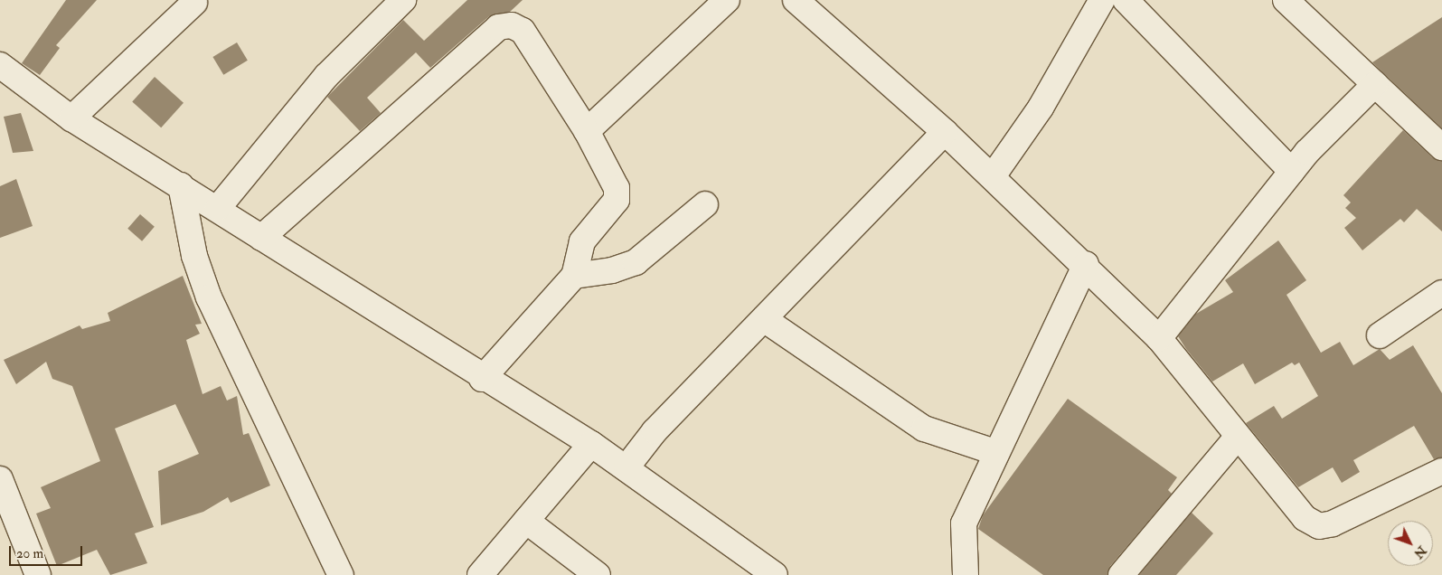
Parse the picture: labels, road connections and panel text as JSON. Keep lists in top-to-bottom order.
{
  "scale_bar": "20 m",
  "north": "bottom right"
}
